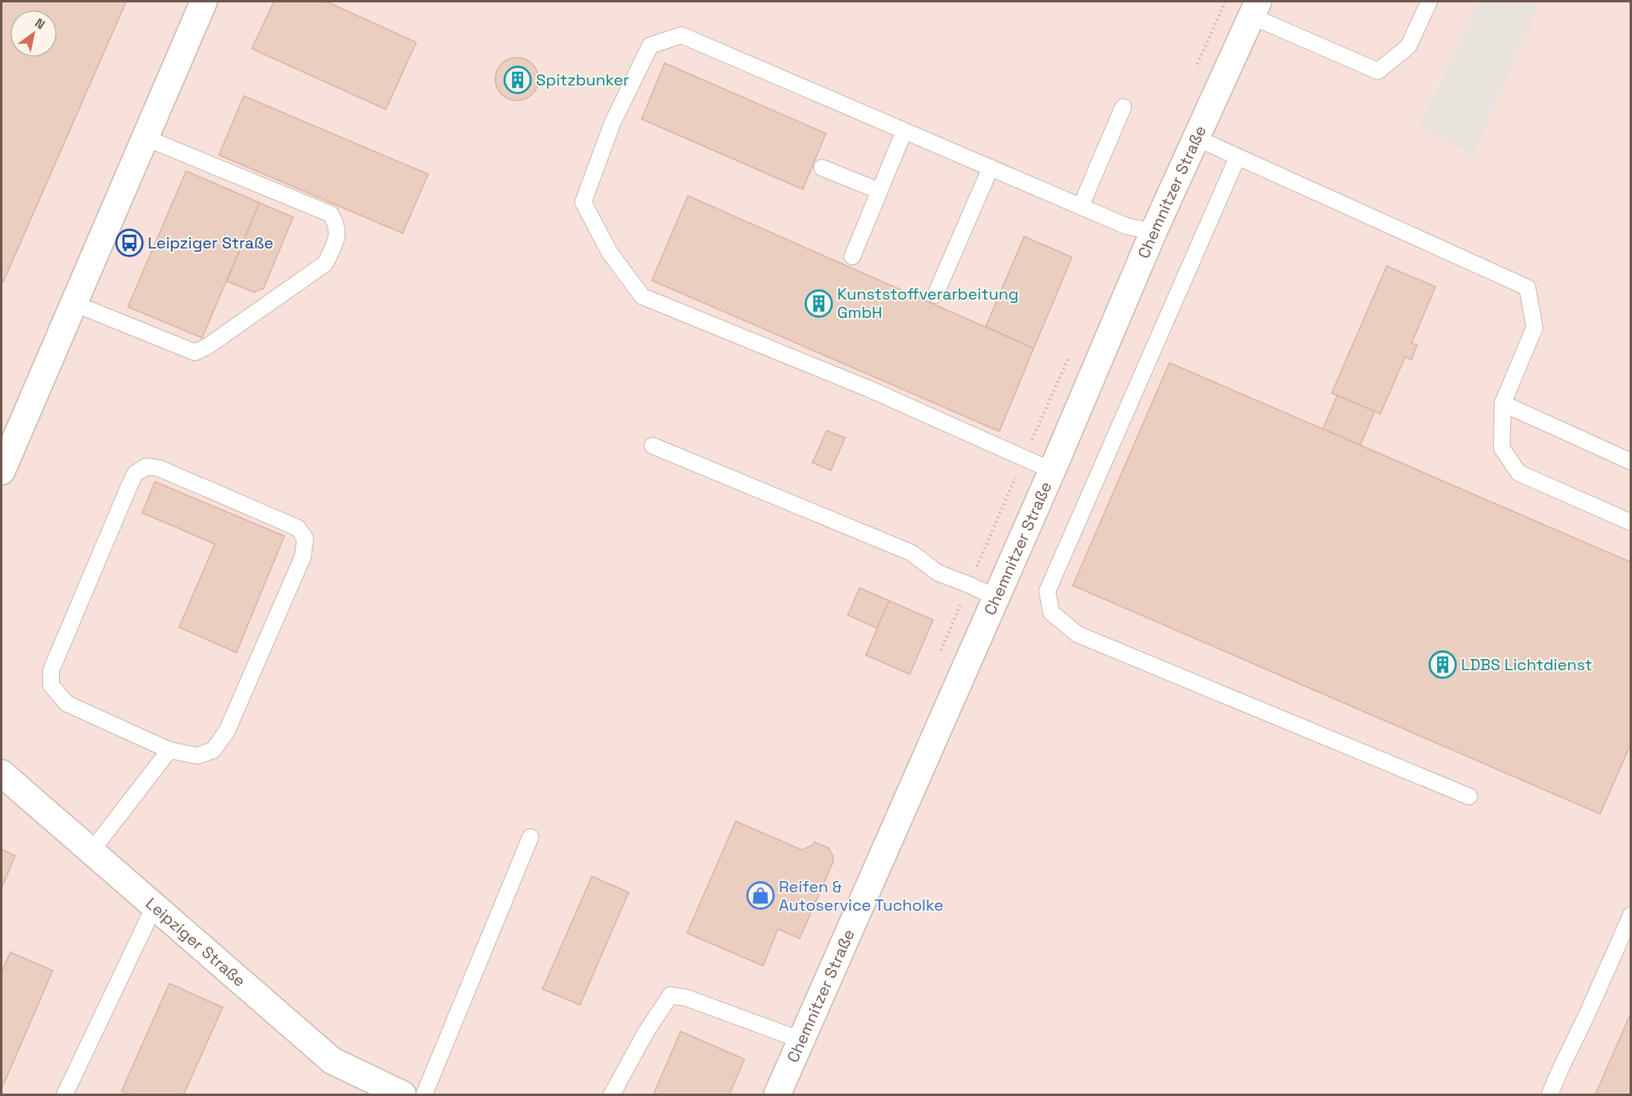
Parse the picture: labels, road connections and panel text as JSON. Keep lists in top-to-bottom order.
{
  "streets": {
    "street": ["Chemnitzer Straße", "Leipziger Straße"]
  },
  "places": {
    "building": ["Spitzbunker", "Kunststoffverarbeitung GmbH", "LDBS Lichtdienst"],
    "bus stop": ["Leipziger Straße"],
    "shop": ["Reifen & Autoservice Tucholke"]
  },
  "north": "top right"
}
